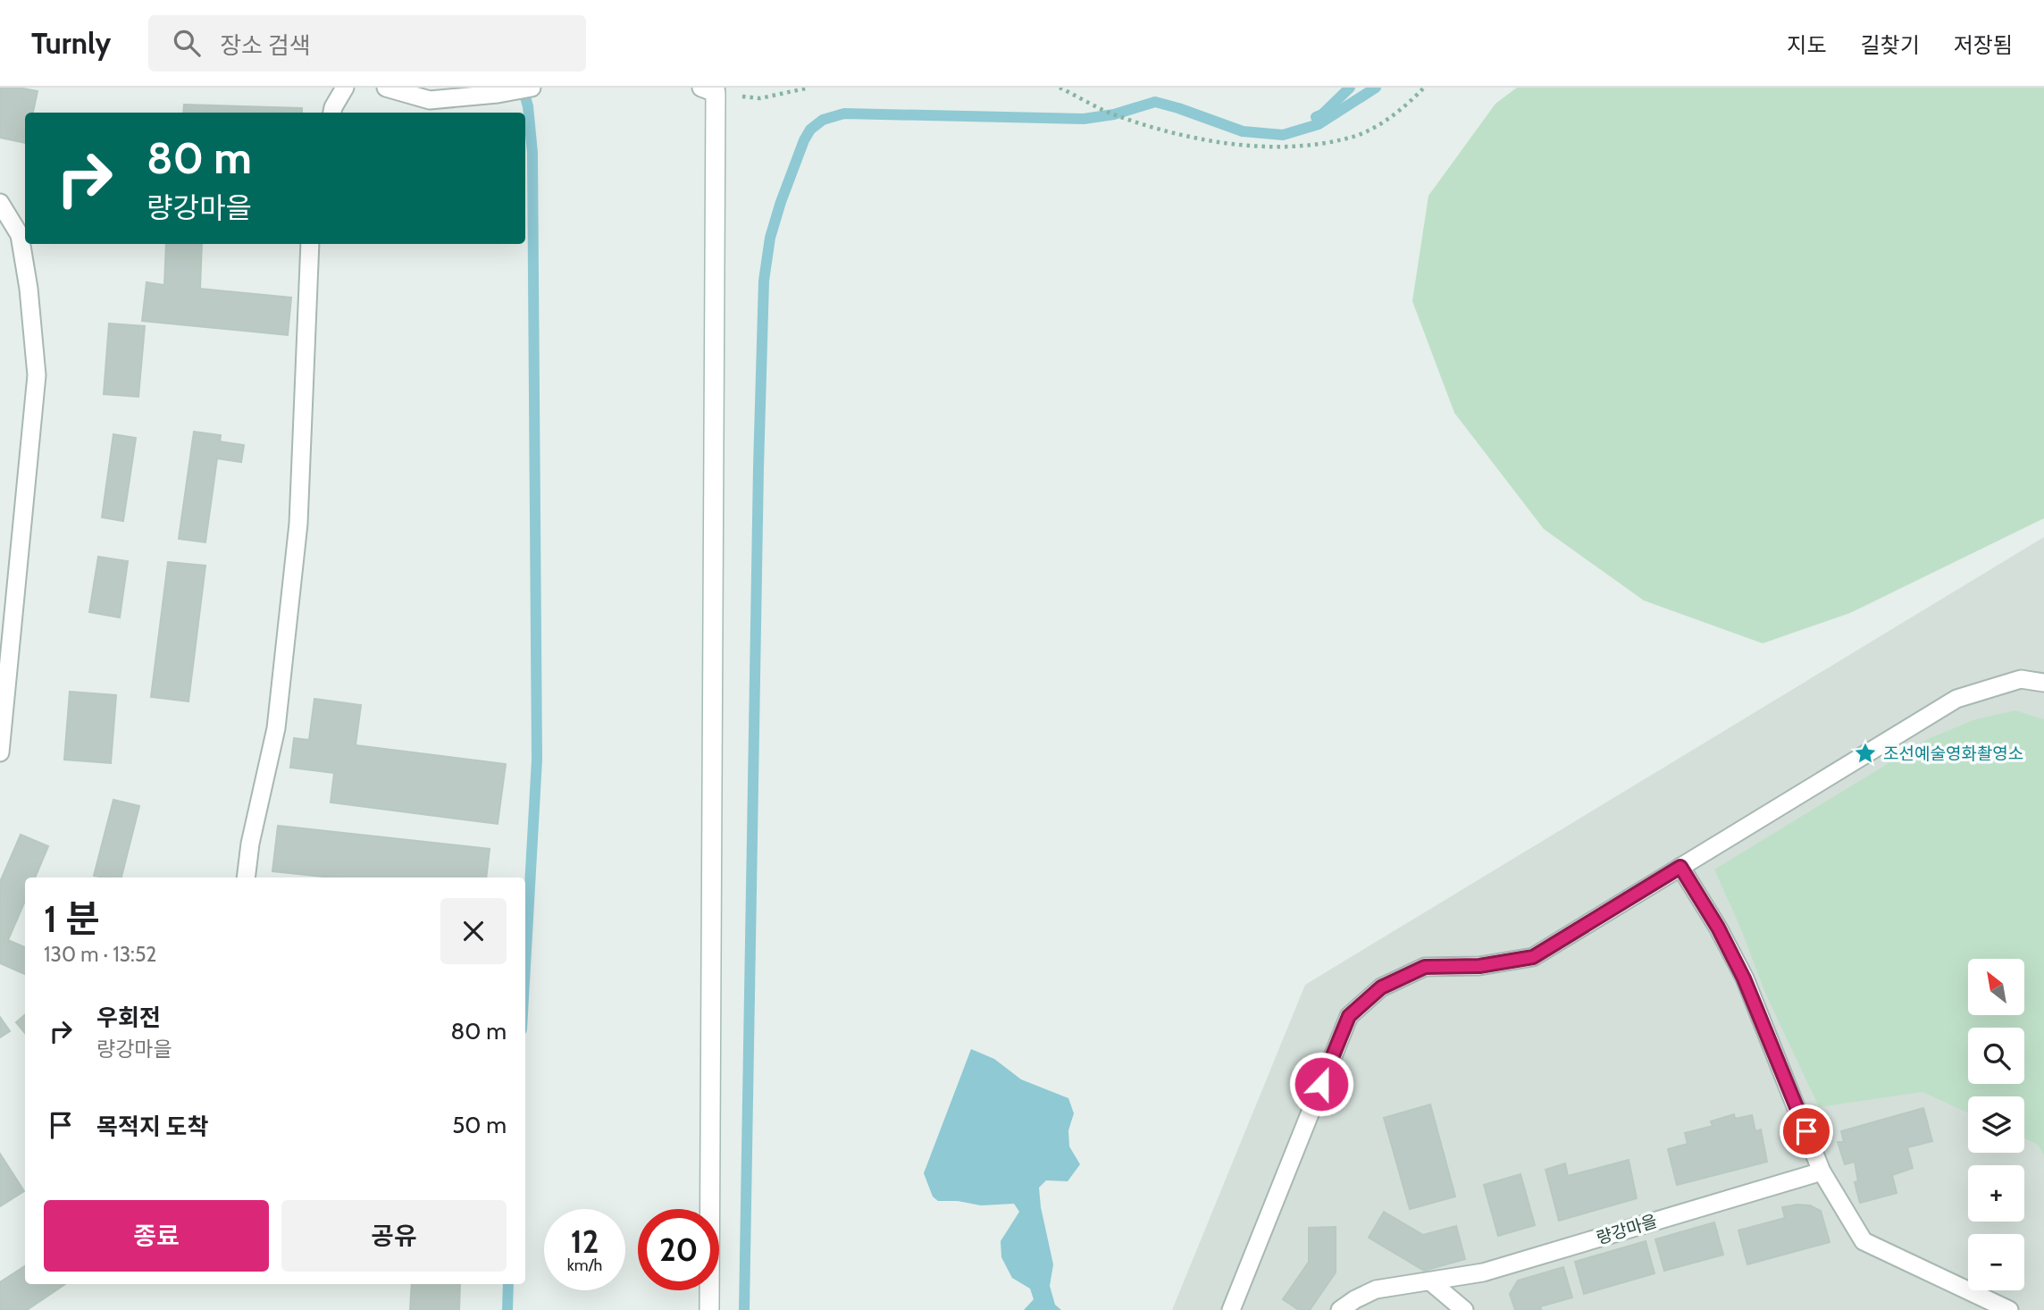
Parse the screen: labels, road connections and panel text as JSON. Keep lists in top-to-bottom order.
{
  "streets": {
    "lane": ["량강마을"]
  },
  "places": {
    "place": ["조선예술영화촬영소"]
  },
  "north": "top left",
  "page": {
    "header": "Turnly",
    "search": "장소 검색",
    "nav": ["지도", "길찾기", "저장됨"],
    "turn": ["80 m", "량강마을"],
    "heading": ["1 분", "130 m · 13:52"],
    "map_buttons": ["+", "−"],
    "list": [
      {
        "name": "우회전",
        "note": "량강마을",
        "value": "80 m"
      },
      {
        "name": "목적지 도착",
        "value": "50 m"
      }
    ],
    "buttons": ["종료", "공유"],
    "speed": "12 km/h",
    "limit": "20"
  }
}
